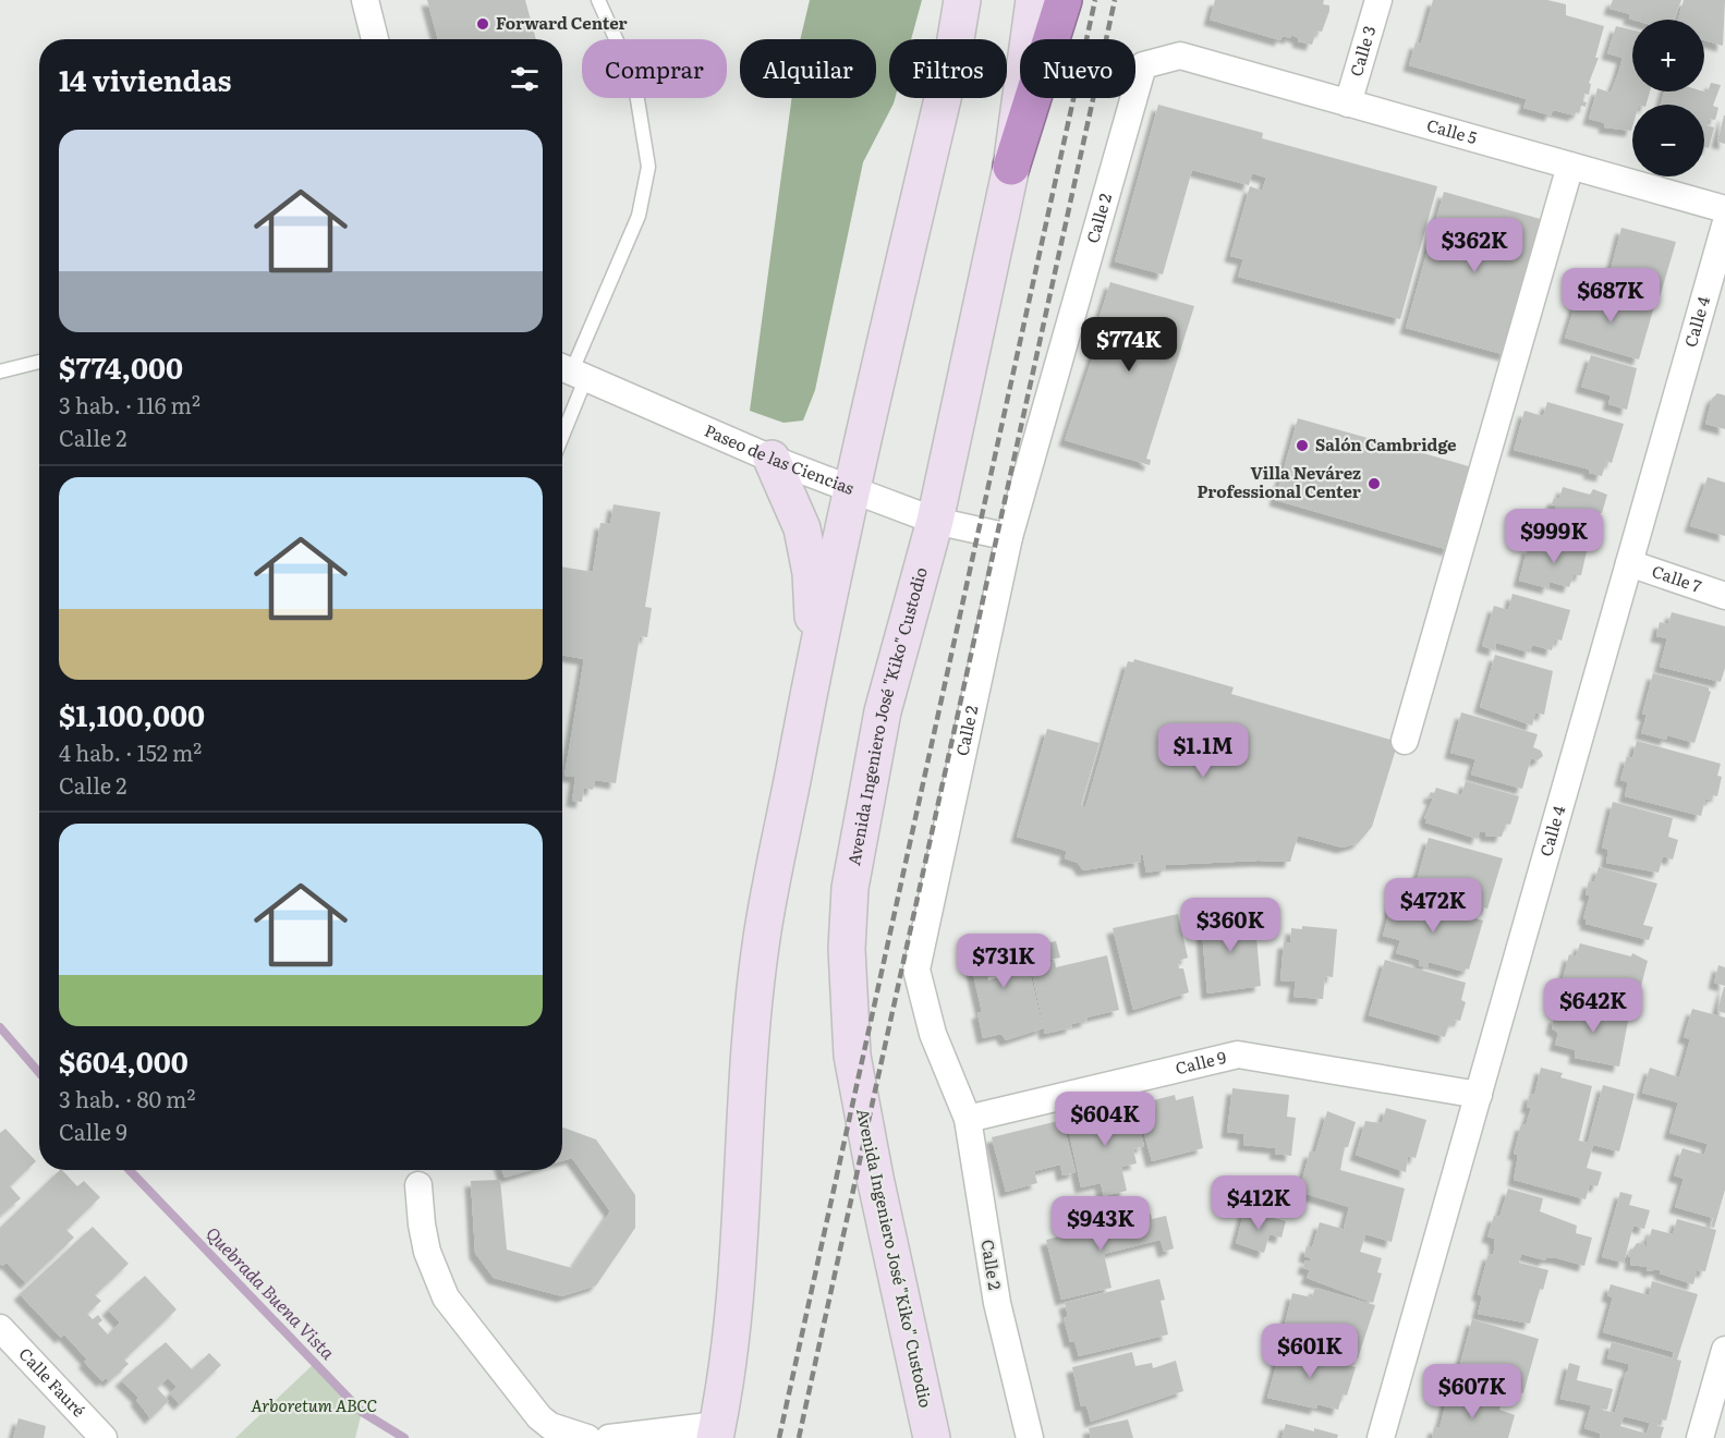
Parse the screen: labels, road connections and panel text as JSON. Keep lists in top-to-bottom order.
{
  "streets": {
    "main road": ["Avenida Ingeniero José \"Kiko\" Custodio"],
    "street": [
      "Calle 3",
      "Calle 5",
      "Calle 2",
      "Calle 4",
      "Paseo de las Ciencias",
      "Calle 7",
      "Calle 9",
      "Calle Fauré"
    ]
  },
  "crossings": [
    ["Calle 3", "Calle 5"],
    ["Calle 5", "Calle 2"],
    ["Calle 2", "Paseo de las Ciencias"],
    ["Calle 2", "Calle 9"],
    ["Calle 4", "Calle 7"],
    ["Calle 4", "Calle 9"],
    ["Paseo de las Ciencias", "Avenida Ingeniero José \"Kiko\" Custodio"]
  ],
  "water": ["Quebrada Buena Vista"],
  "parks": ["Arboretum ABCC"],
  "places": ["Forward Center", "Salón Cambridge", "Villa Nevárez Professional Center"],
  "page": {
    "map_buttons": ["+", "−"],
    "chip": [
      "Comprar",
      "Alquilar",
      "Filtros",
      "Nuevo"
    ],
    "heading": "14 viviendas",
    "list": [
      {
        "name": "$774,000",
        "note": "3 hab. · 116 m² · Calle 2"
      },
      {
        "name": "$1,100,000",
        "note": "4 hab. · 152 m² · Calle 2"
      },
      {
        "name": "$604,000",
        "note": "3 hab. · 80 m² · Calle 9"
      }
    ],
    "price": [
      "$362K",
      "$687K",
      "$774K",
      "$999K",
      "$1.1M",
      "$472K",
      "$360K",
      "$731K",
      "$642K",
      "$604K",
      "$412K",
      "$943K",
      "$601K",
      "$607K"
    ]
  }
}
